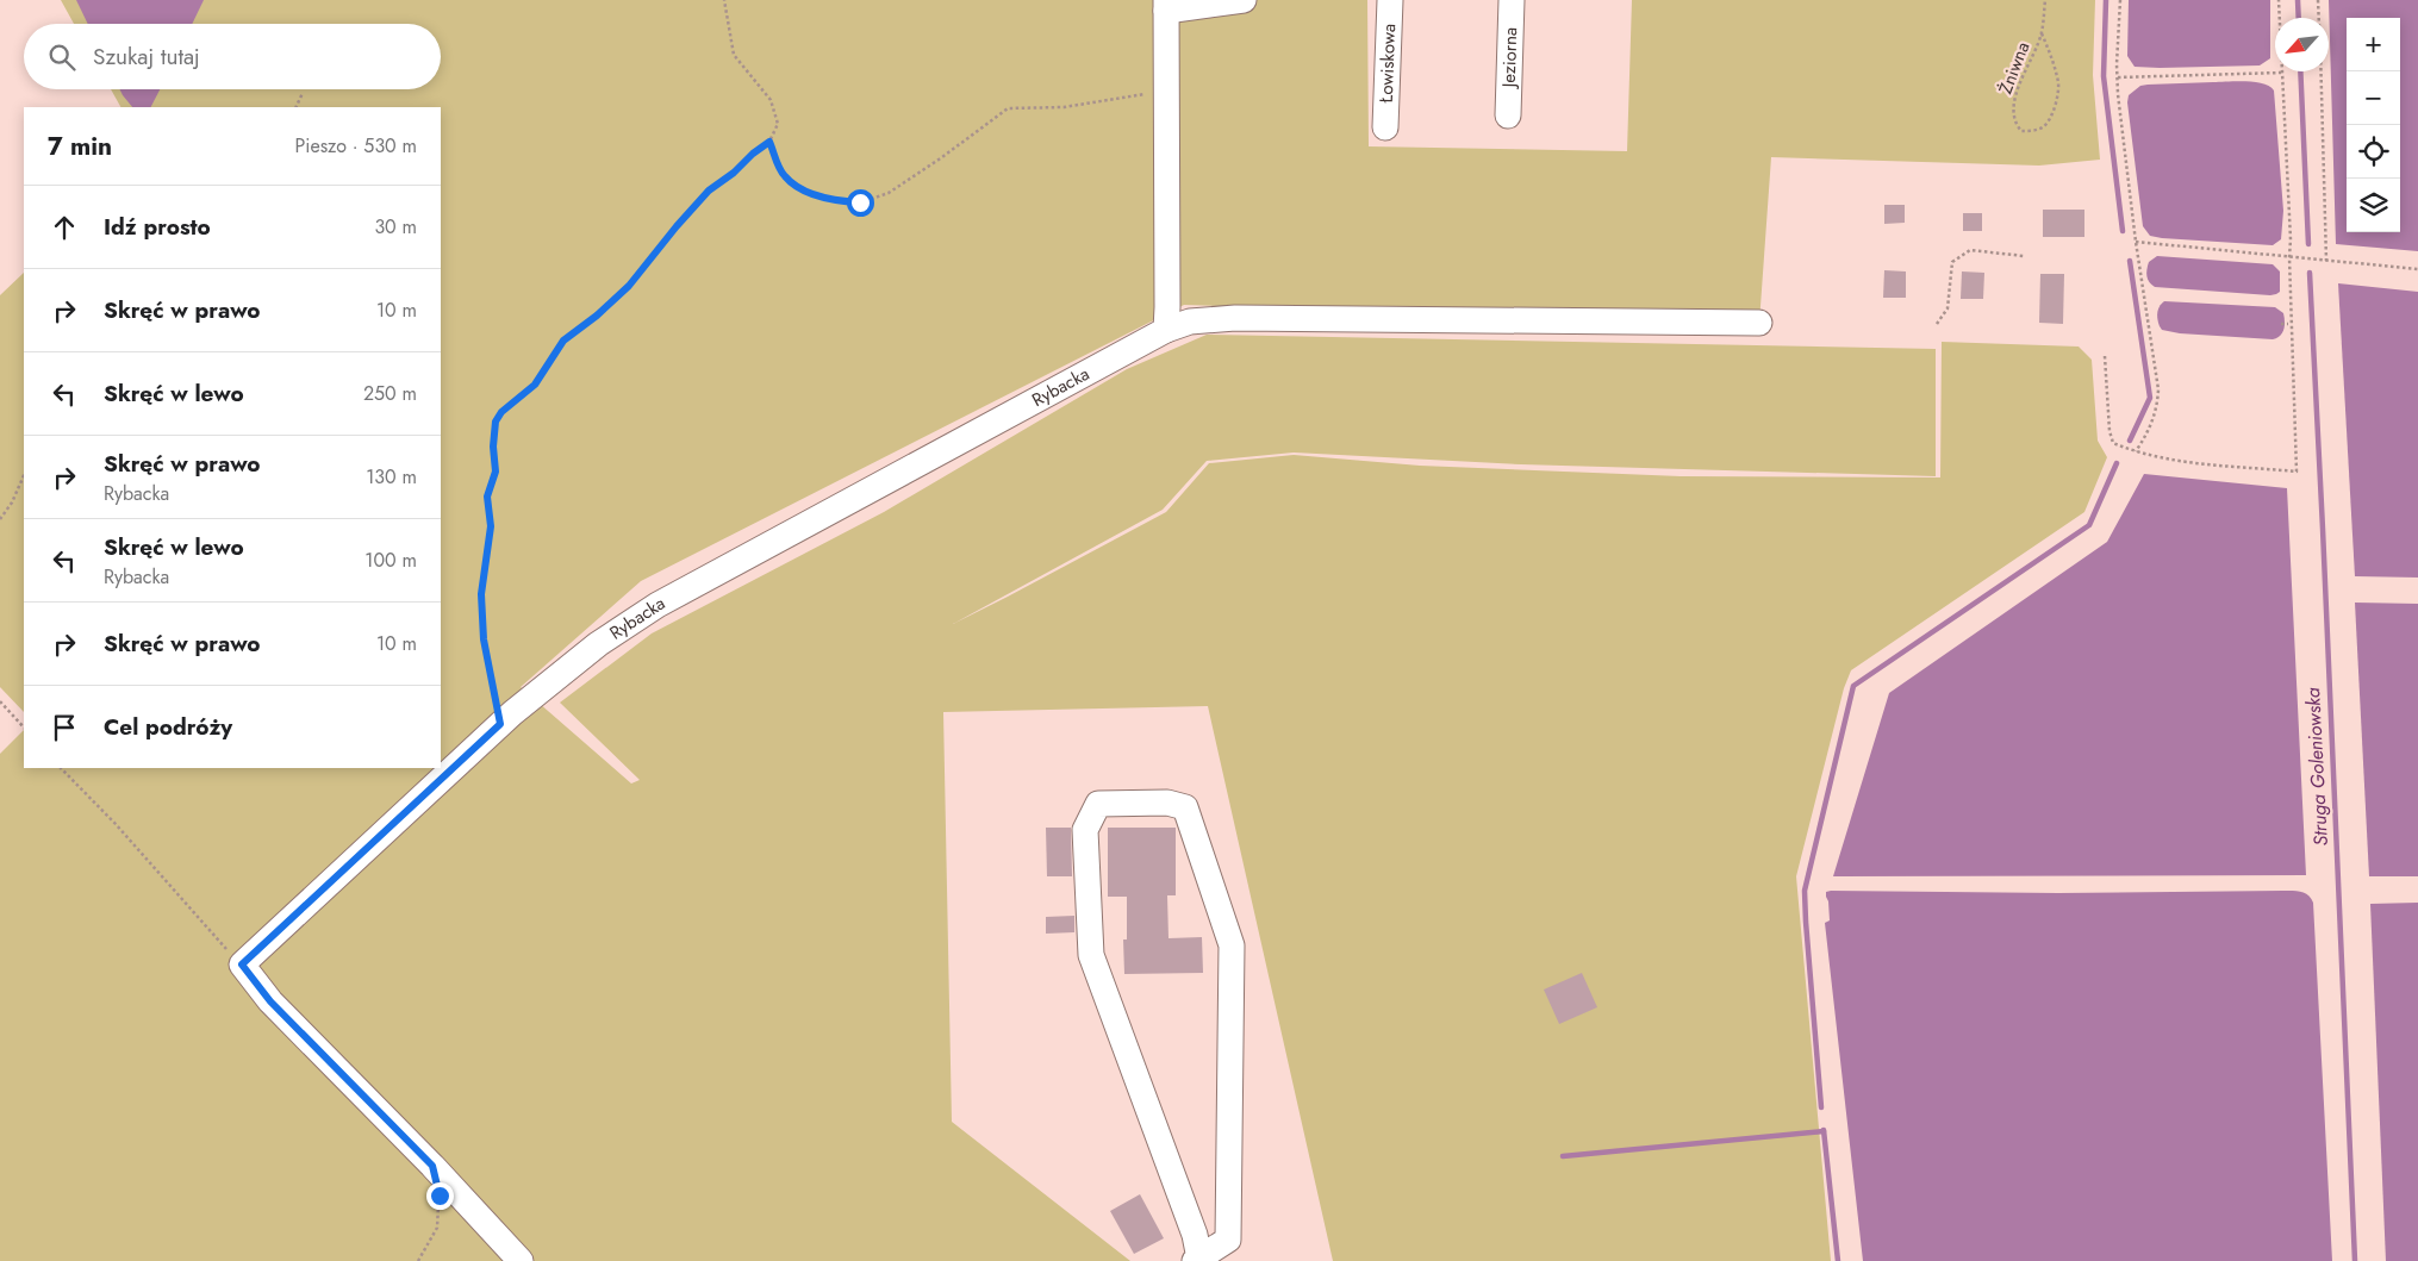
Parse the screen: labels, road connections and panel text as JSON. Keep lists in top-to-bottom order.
{
  "streets": {
    "street": ["Jeziorna", "Łowiskowa", "Rybacka"],
    "path": ["Żniwna"]
  },
  "water": ["Struga Goleniowska"],
  "north": "bottom left",
  "page": {
    "map_buttons": ["+", "−"],
    "search": "Szukaj tutaj",
    "heading": ["7 min", "Pieszo · 530 m"],
    "list": [
      ["Idź prosto", "30 m"],
      ["Skręć w prawo", "10 m"],
      ["Skręć w lewo", "250 m"],
      ["Skręć w prawo", "Rybacka", "130 m"],
      ["Skręć w lewo", "Rybacka", "100 m"],
      ["Skręć w prawo", "10 m"],
      "Cel podróży"
    ]
  }
}
